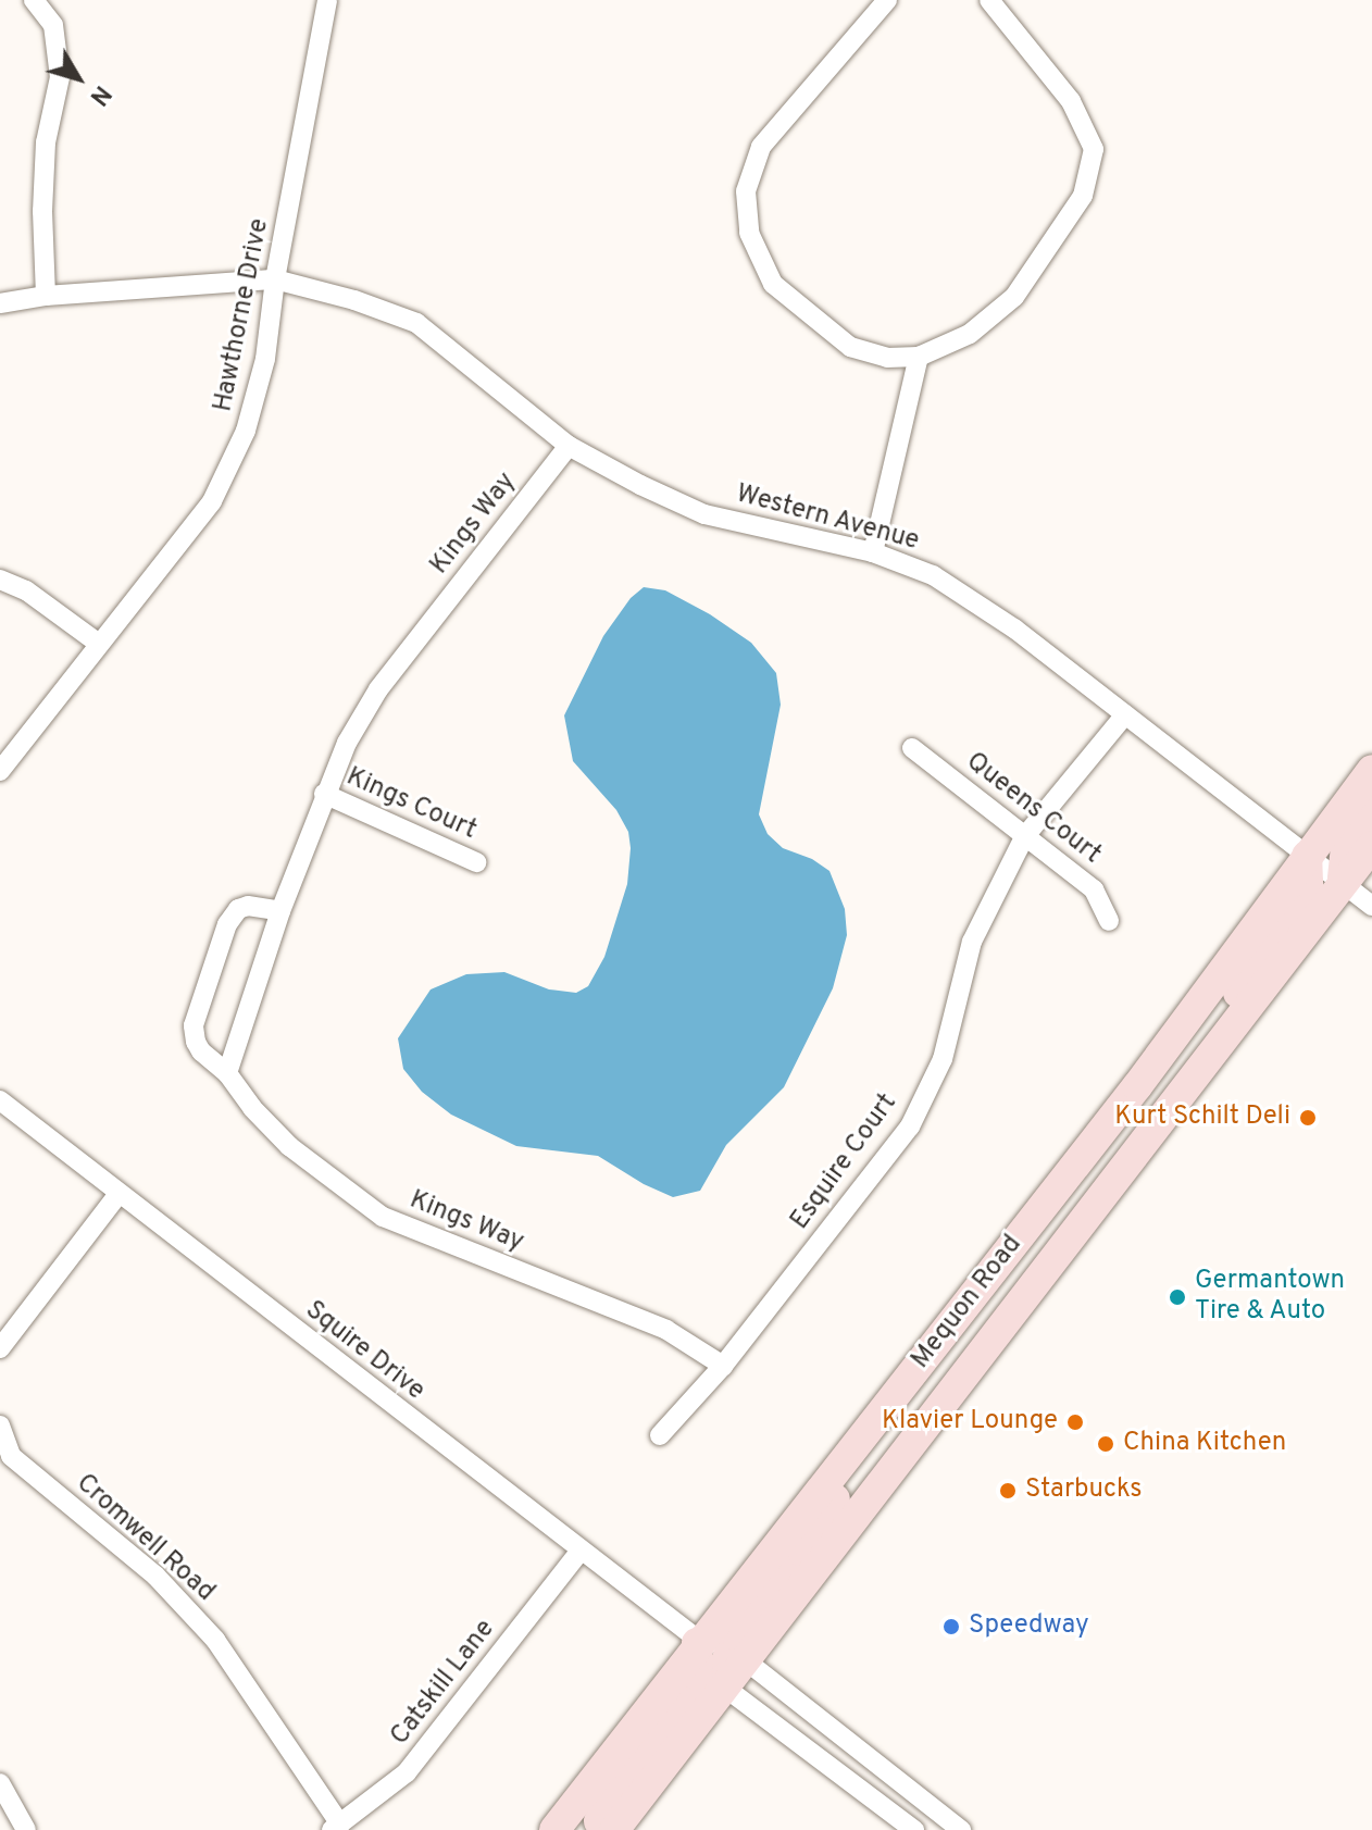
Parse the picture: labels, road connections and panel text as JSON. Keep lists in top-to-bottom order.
{
  "streets": {
    "main road": ["Mequon Road"],
    "street": [
      "Hawthorne Drive",
      "Western Avenue",
      "Kings Way",
      "Kings Court",
      "Queens Court",
      "Esquire Court",
      "Squire Drive",
      "Cromwell Road",
      "Catskill Lane"
    ]
  },
  "crossings": [
    ["Hawthorne Drive", "Western Avenue"],
    ["Western Avenue", "Kings Way"],
    ["Western Avenue", "Esquire Court"],
    ["Western Avenue", "Mequon Road"],
    ["Kings Way", "Kings Court"],
    ["Kings Way", "Esquire Court"],
    ["Queens Court", "Esquire Court"],
    ["Mequon Road", "Squire Drive"],
    ["Squire Drive", "Catskill Lane"],
    ["Cromwell Road", "Catskill Lane"]
  ],
  "places": [
    "Kurt Schilt Deli",
    "Germantown Tire & Auto",
    "Klavier Lounge",
    "China Kitchen",
    "Starbucks",
    "Speedway"
  ],
  "north": "bottom right"
}
